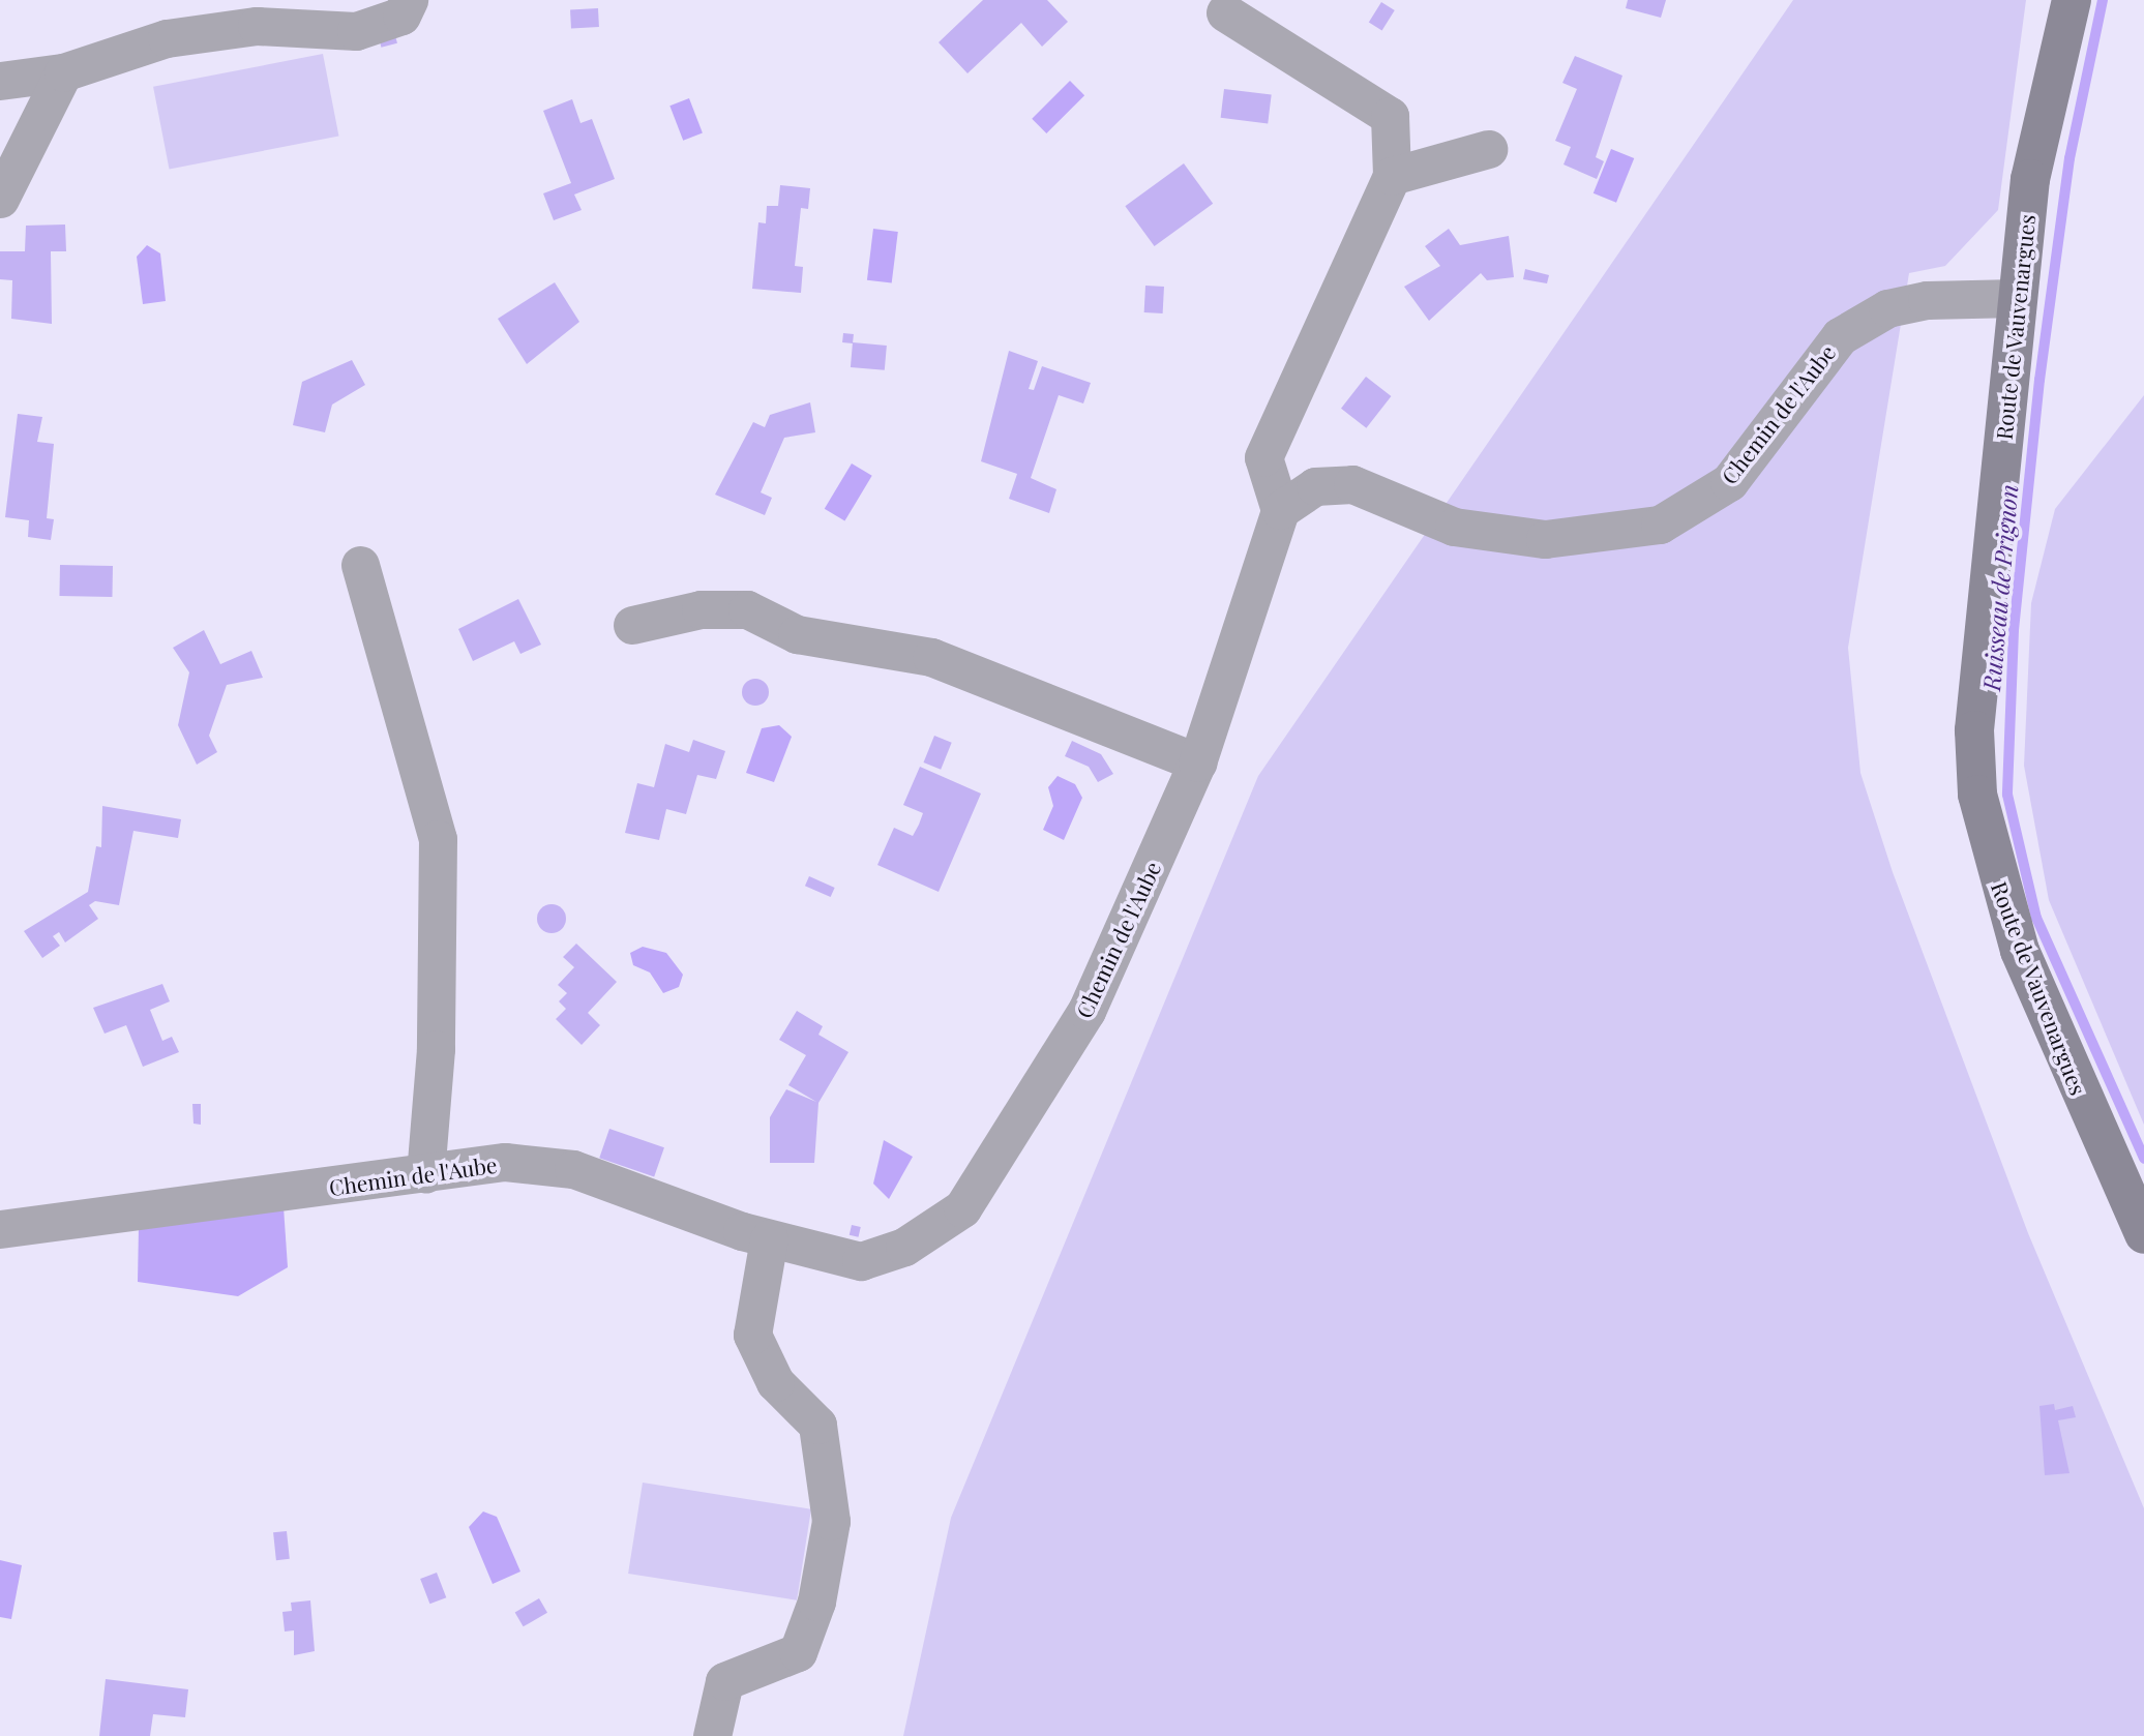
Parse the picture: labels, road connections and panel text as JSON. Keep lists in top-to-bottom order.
{
  "streets": {
    "main road": ["Route de Vauvenargues"],
    "street": ["Chemin de l'Aube"]
  },
  "crossings": [
    ["Route de Vauvenargues", "Chemin de l'Aube"]
  ],
  "water": ["Ruisseau de Prignon"]
}
